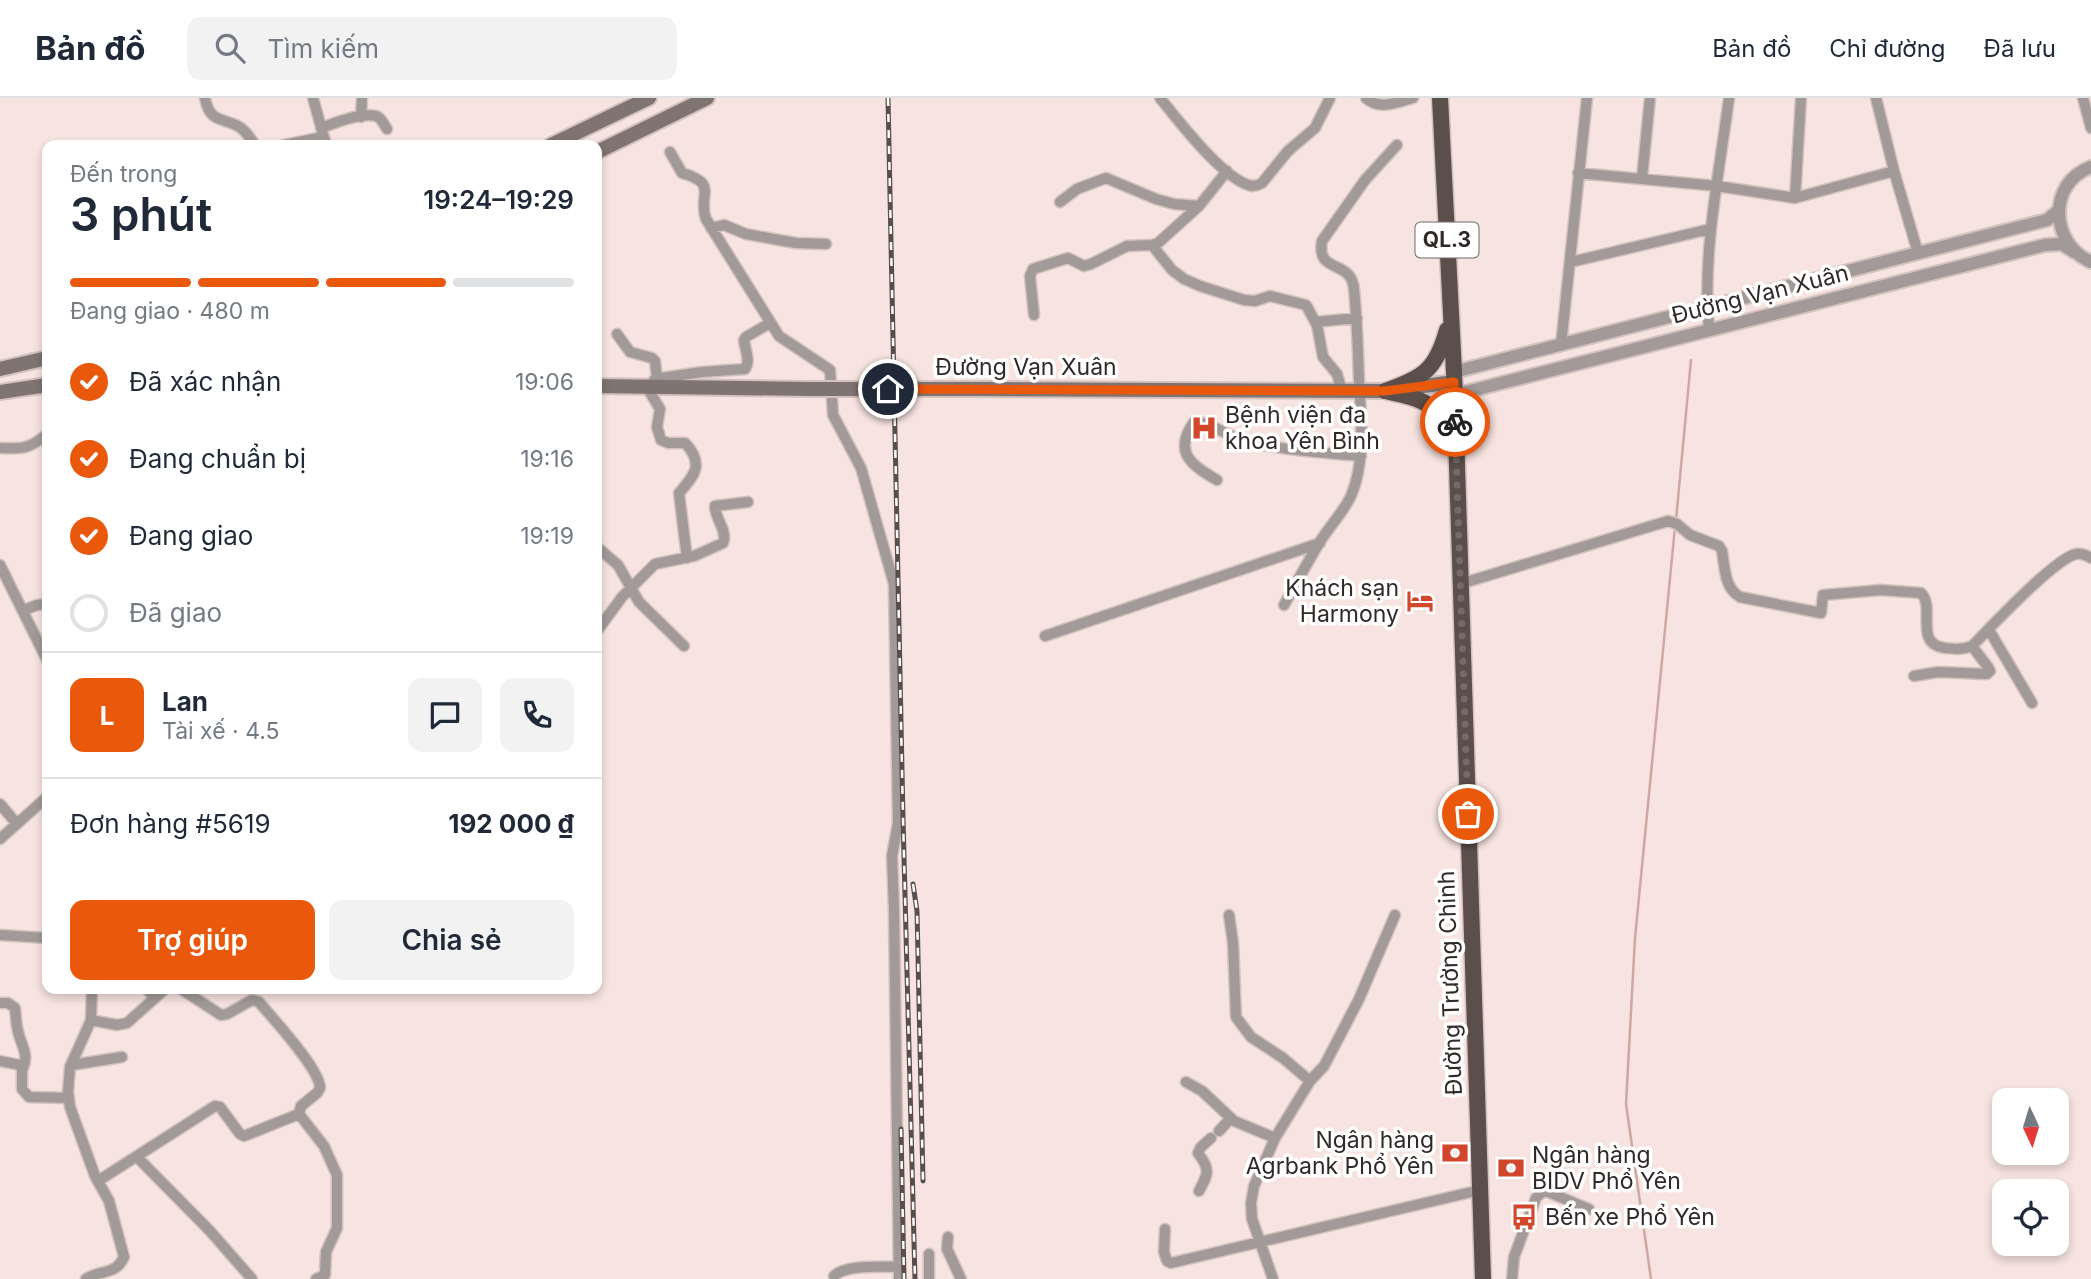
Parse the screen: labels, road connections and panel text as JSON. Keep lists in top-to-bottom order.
{
  "streets": {
    "highway": ["QL.3", "Đường Trường Chinh"],
    "main road": ["Đường Vạn Xuân"]
  },
  "crossings": [
    ["Đường Vạn Xuân", "Đường Trường Chinh"]
  ],
  "places": {
    "hospital": ["Bệnh viện đa khoa Yên Bình"],
    "hotel": ["Khách sạn Harmony"],
    "bank": ["Ngân hàng Agrbank Phổ Yên", "Ngân hàng BIDV Phổ Yên"],
    "bus stop": ["Bến xe Phổ Yên"]
  },
  "north": "bottom",
  "page": {
    "header": "Bản đồ",
    "search": "Tìm kiếm",
    "nav": ["Bản đồ", "Chỉ đường", "Đã lưu"],
    "heading": ["3 phút", "Đến trong", "19:24–19:29"],
    "panel": [
      "Lan",
      "Tài xế · 4.5",
      "Đơn hàng #5619",
      "192 000 ₫"
    ],
    "bar": "Đang giao · 480 m",
    "list": [
      ["Đã xác nhận", "19:06"],
      ["Đang chuẩn bị", "19:16"],
      ["Đang giao", "19:19"],
      "Đã giao"
    ],
    "round": "L",
    "buttons": ["Trợ giúp", "Chia sẻ"]
  }
}
